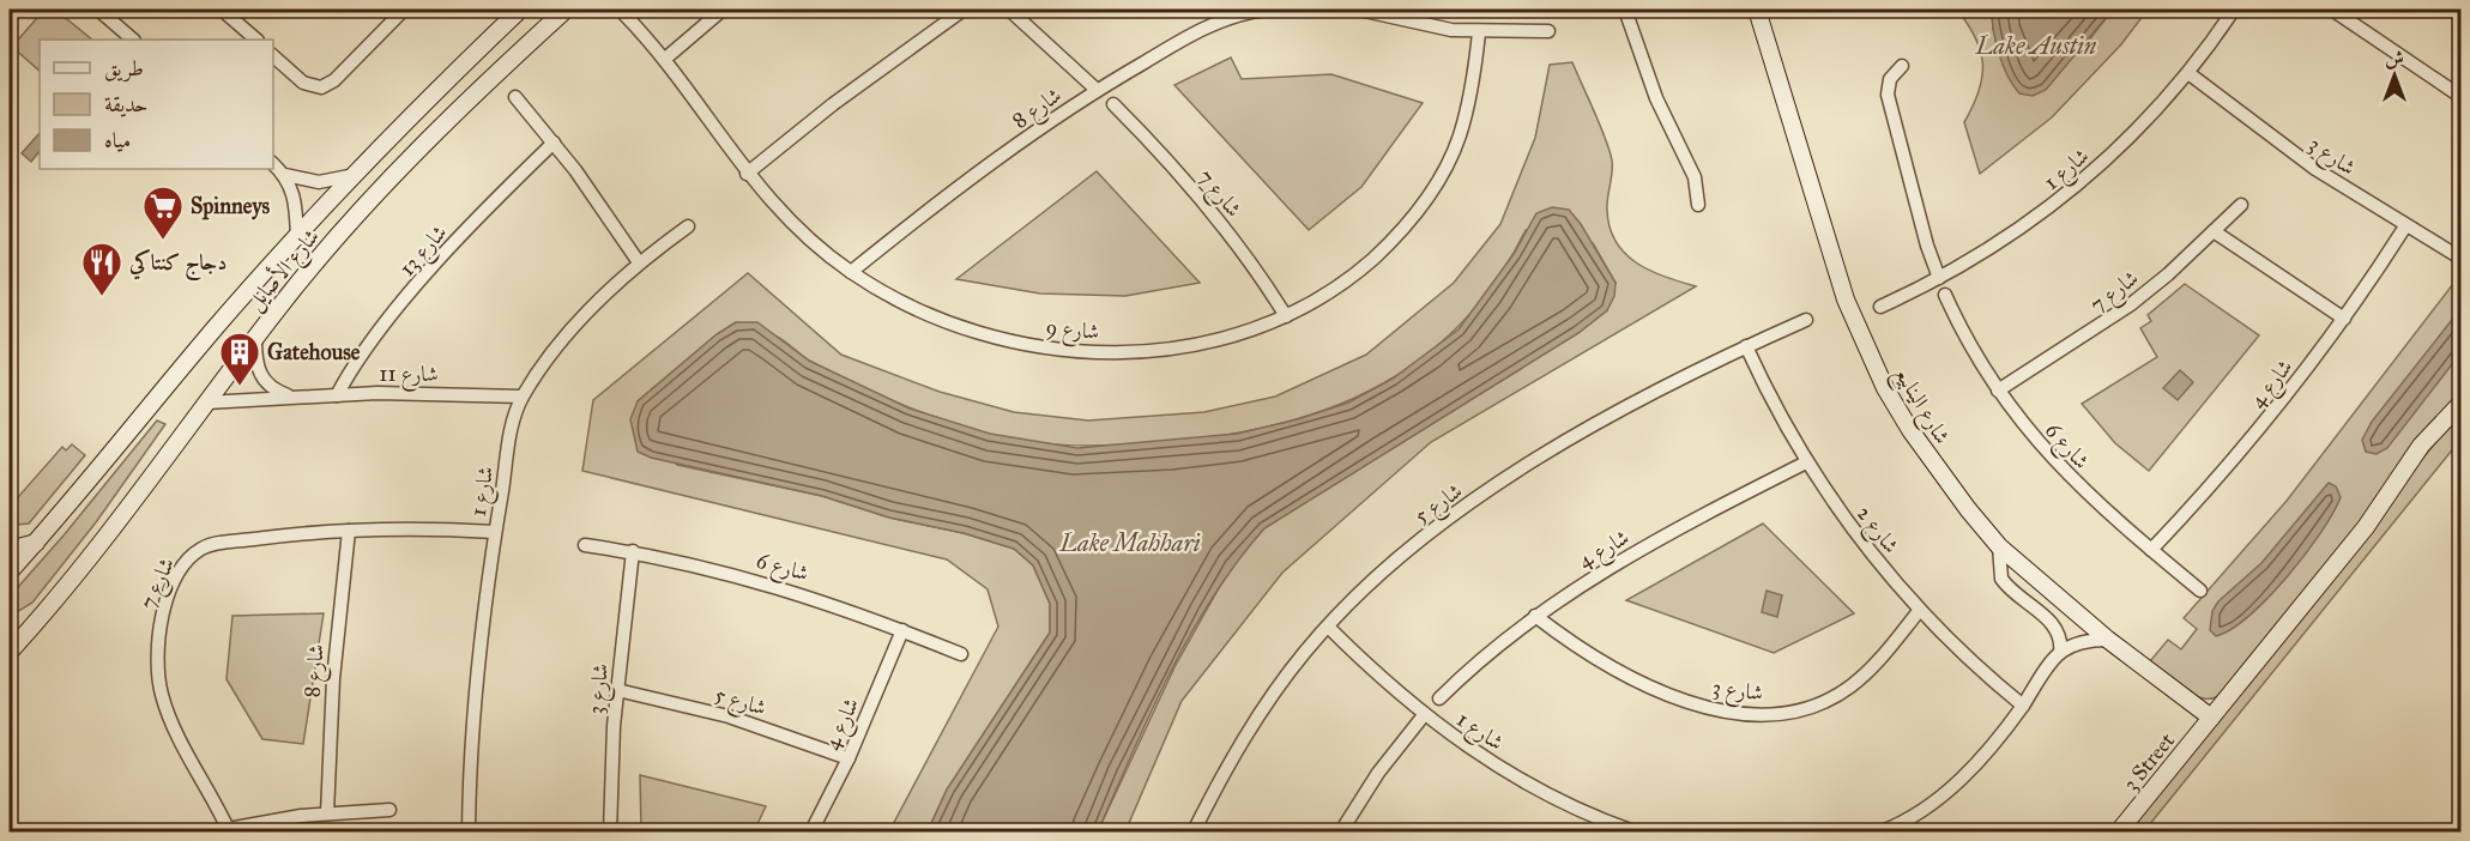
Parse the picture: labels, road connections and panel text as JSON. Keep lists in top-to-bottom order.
{
  "streets": {
    "main road": ["شارع الأصايل", "شارع الينابيع", "3 Street"],
    "street": [
      "شارع 8",
      "شارع 3",
      "شارع 1",
      "شارع 7",
      "شارع 13",
      "شارع 9",
      "شارع 11",
      "شارع 4",
      "شارع 6",
      "شارع 5",
      "شارع 2"
    ]
  },
  "crossings": [
    ["شارع 8", "شارع 7"],
    ["شارع 8", "شارع 9"],
    ["شارع 3", "شارع 1"],
    ["شارع 3", "شارع 4"],
    ["شارع 3", "شارع 6"],
    ["شارع 3", "شارع 5"],
    ["شارع 3", "شارع 2"],
    ["شارع 1", "شارع 7"],
    ["شارع 1", "شارع 11"],
    ["شارع 1", "شارع 5"],
    ["شارع 7", "شارع 9"],
    ["شارع 7", "شارع 6"],
    ["شارع 13", "شارع 11"],
    ["شارع الأصايل", "شارع 11"],
    ["شارع 4", "شارع 6"],
    ["شارع 4", "شارع 5"],
    ["شارع 4", "شارع 2"],
    ["شارع الينابيع", "3 Street"],
    ["شارع 5", "شارع 2"]
  ],
  "water": ["Lake Austin", "Lake Mahhari"],
  "places": {
    "supermarket": ["Spinneys"],
    "restaurant": ["دجاج كنتاكي"],
    "building": ["Gatehouse"]
  },
  "legend": ["طريق", "حديقة", "مياه"],
  "north": "top"
}
